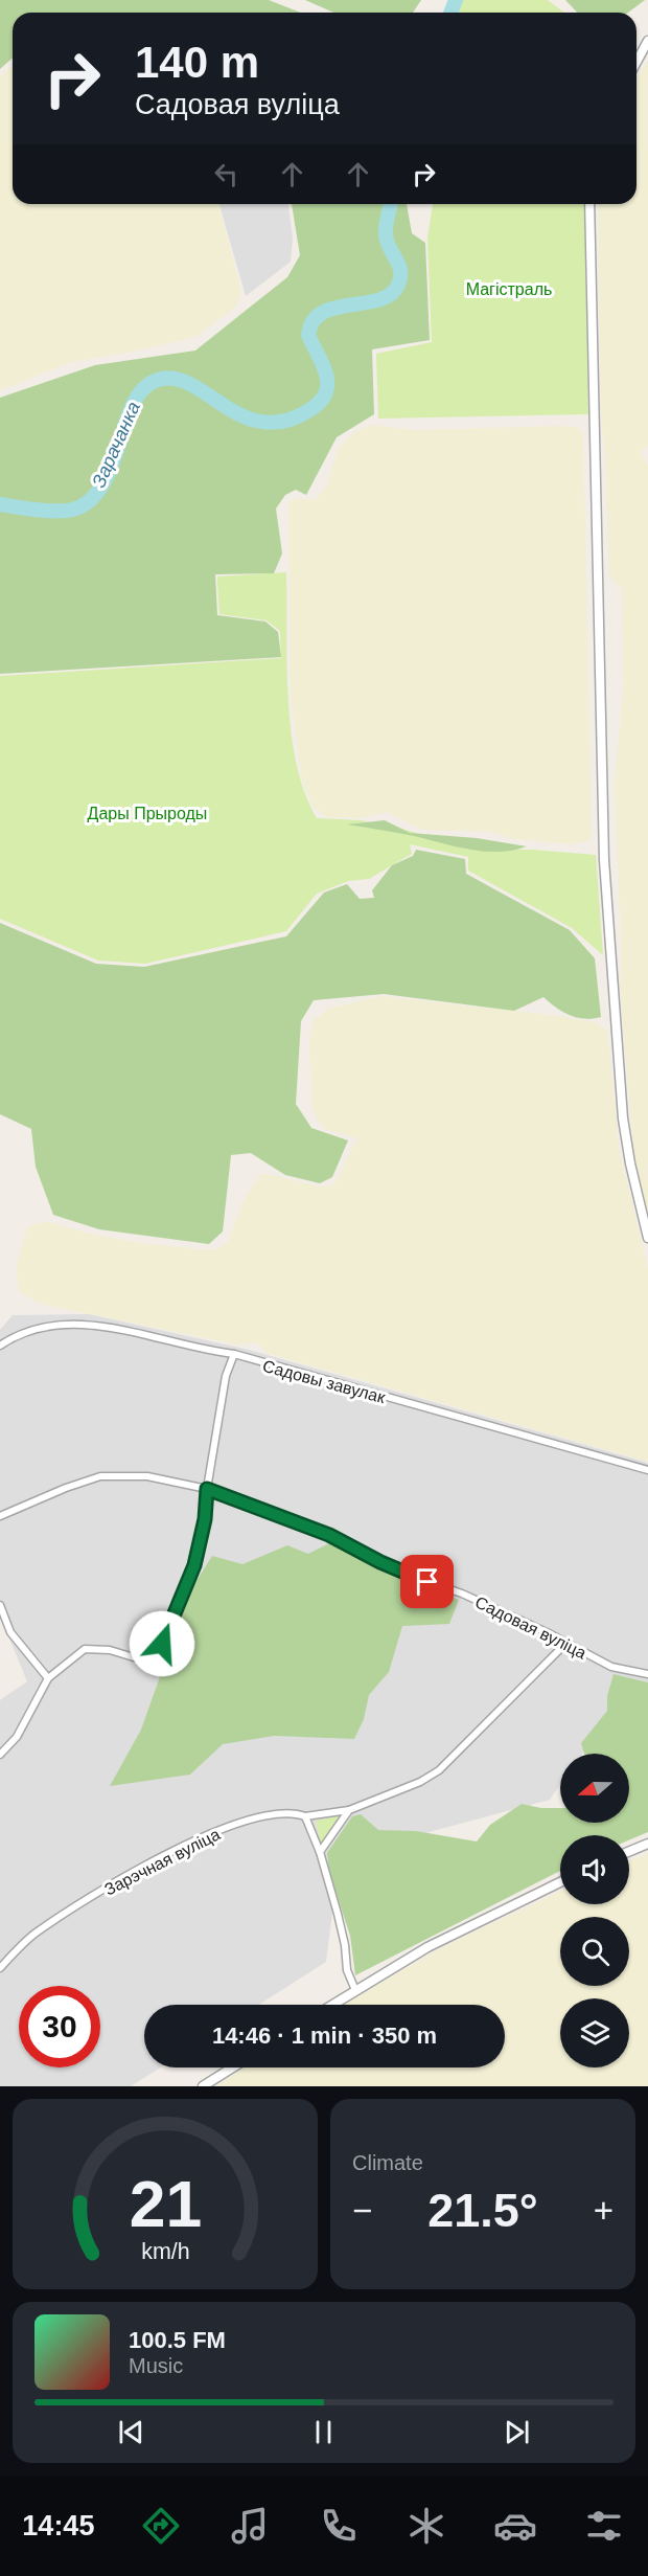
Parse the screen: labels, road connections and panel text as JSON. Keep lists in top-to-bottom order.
{
  "streets": {
    "street": ["Садовы завулак", "Садовая вуліца", "Зарэчная вуліца"]
  },
  "crossings": [
    ["Садовая вуліца", "Зарэчная вуліца"]
  ],
  "water": ["Зарачанка"],
  "parks": ["Магістраль", "Дары Прыроды"],
  "north": "left",
  "page": {
    "turn": ["140 m", "Садовая вуліца"],
    "limit": "30",
    "trip": "14:46 · 1 min · 350 m",
    "tile": "Climate",
    "heat": ["−", "21.5°", "+"],
    "song": ["100.5 FM", "Music"],
    "tabs": "14:45",
    "gauge": ["21", "km/h"]
  }
}
